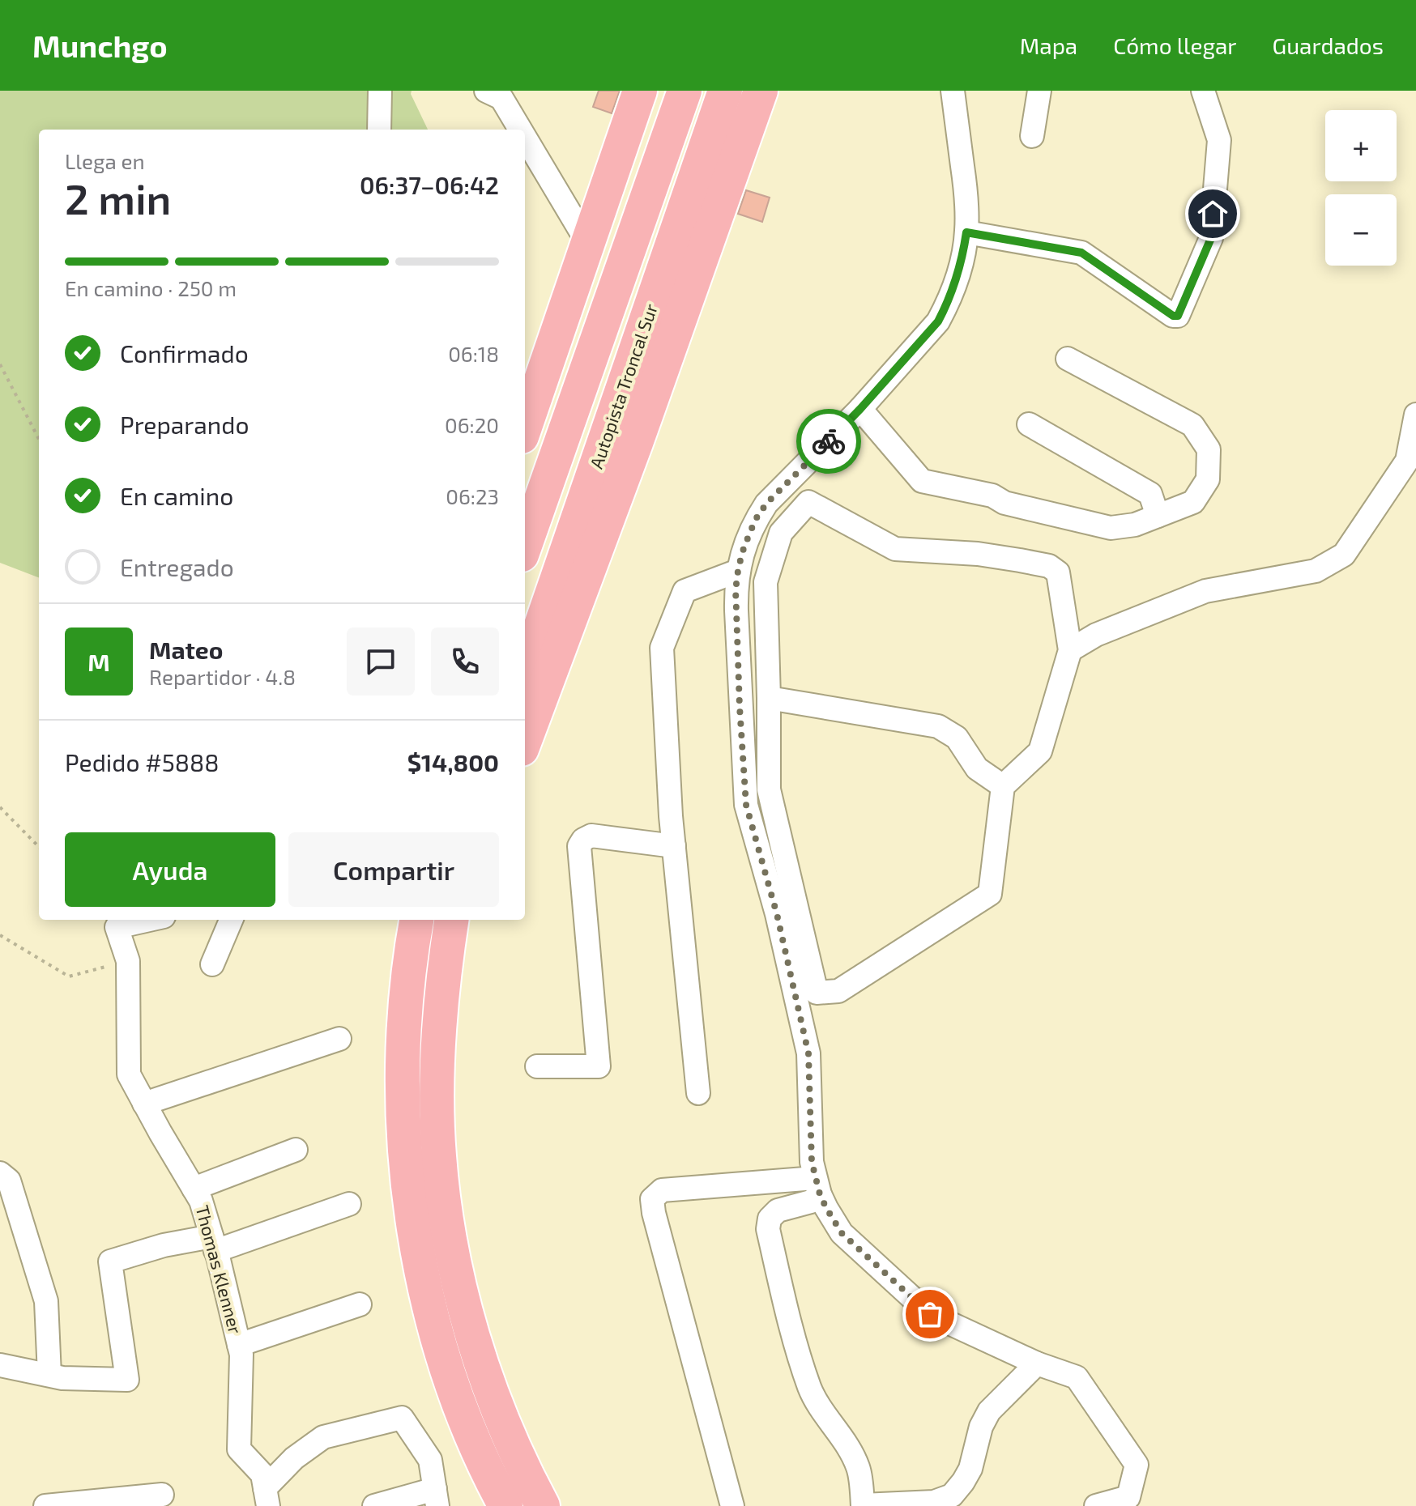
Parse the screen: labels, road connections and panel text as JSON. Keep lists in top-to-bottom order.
{
  "streets": {
    "highway": ["Autopista Troncal Sur"],
    "street": ["Thomas Klenner"]
  },
  "page": {
    "header": "Munchgo",
    "nav": ["Mapa", "Cómo llegar", "Guardados"],
    "map_buttons": ["+", "−"],
    "heading": ["2 min", "Llega en", "06:37–06:42"],
    "panel": [
      "Mateo",
      "Repartidor · 4.8",
      "Pedido #5888",
      "$14,800"
    ],
    "bar": "En camino · 250 m",
    "list": [
      ["Confirmado", "06:18"],
      ["Preparando", "06:20"],
      ["En camino", "06:23"],
      "Entregado"
    ],
    "round": "M",
    "buttons": ["Ayuda", "Compartir"]
  }
}
